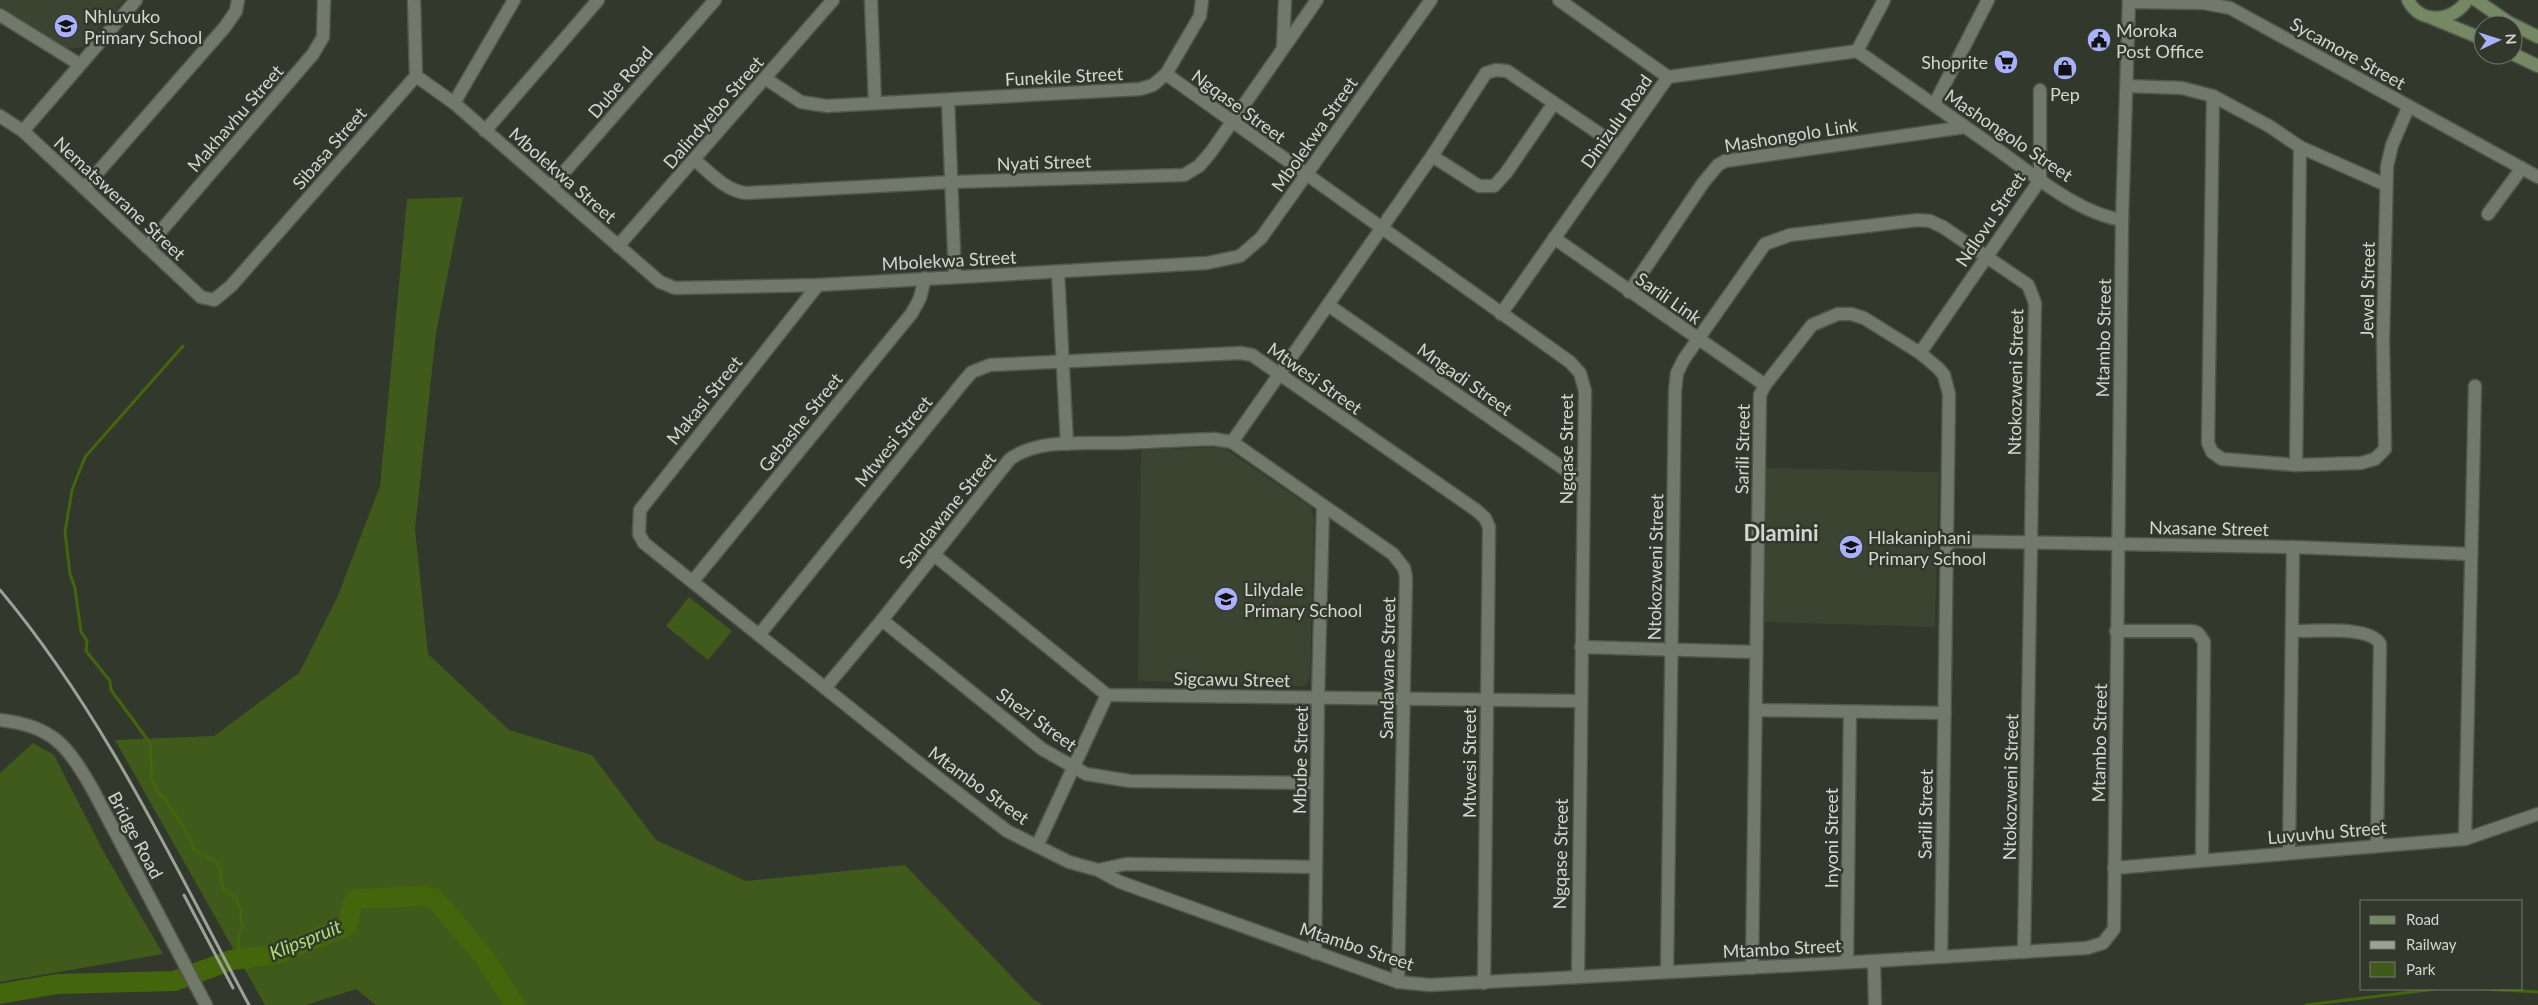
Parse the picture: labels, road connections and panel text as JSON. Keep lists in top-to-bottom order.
{
  "streets": {
    "street": [
      "Sycamore Street",
      "Funekile Street",
      "Dube Road",
      "Ngqase Street",
      "Dalindyebo Street",
      "Makhavhu Street",
      "Dinizulu Road",
      "Mbolekwa Street",
      "Mashongolo Link",
      "Mashongolo Street",
      "Sibasa Street",
      "Nyati Street",
      "Nematswerane Street",
      "Ndlovu Street",
      "Jewel Street",
      "Sarili Link",
      "Mtambo Street",
      "Mtwesi Street",
      "Mngadi Street",
      "Ntokozweni Street",
      "Makasi Street",
      "Gebashe Street",
      "Sarili Street",
      "Sandawane Street",
      "Nxasane Street",
      "Sigcawu Street",
      "Shezi Street",
      "Mbube Street",
      "Luvuvhu Street",
      "Bridge Road",
      "Inyoni Street"
    ]
  },
  "crossings": [
    ["Sycamore Street", "Jewel Street"],
    ["Sycamore Street", "Mtambo Street"],
    ["Funekile Street", "Ngqase Street"],
    ["Funekile Street", "Dalindyebo Street"],
    ["Dube Road", "Mbolekwa Street"],
    ["Ngqase Street", "Dinizulu Road"],
    ["Ngqase Street", "Mbolekwa Street"],
    ["Ngqase Street", "Nyati Street"],
    ["Ngqase Street", "Mtambo Street"],
    ["Ngqase Street", "Mngadi Street"],
    ["Ngqase Street", "Sigcawu Street"],
    ["Dalindyebo Street", "Mbolekwa Street"],
    ["Dalindyebo Street", "Nyati Street"],
    ["Makhavhu Street", "Nematswerane Street"],
    ["Dinizulu Road", "Mashongolo Street"],
    ["Dinizulu Road", "Sarili Link"],
    ["Mbolekwa Street", "Sibasa Street"],
    ["Mbolekwa Street", "Makasi Street"],
    ["Mbolekwa Street", "Gebashe Street"],
    ["Mashongolo Link", "Mashongolo Street"],
    ["Mashongolo Link", "Sarili Link"],
    ["Mashongolo Street", "Ndlovu Street"],
    ["Mashongolo Street", "Mtambo Street"],
    ["Sibasa Street", "Nematswerane Street"],
    ["Ndlovu Street", "Ntokozweni Street"],
    ["Ndlovu Street", "Sarili Street"],
    ["Sarili Link", "Ntokozweni Street"],
    ["Sarili Link", "Sarili Street"],
    ["Mtambo Street", "Mtwesi Street"],
    ["Mtambo Street", "Ntokozweni Street"],
    ["Mtambo Street", "Makasi Street"],
    ["Mtambo Street", "Gebashe Street"],
    ["Mtambo Street", "Sarili Street"],
    ["Mtambo Street", "Sandawane Street"],
    ["Mtambo Street", "Nxasane Street"],
    ["Mtambo Street", "Mbube Street"],
    ["Mtambo Street", "Luvuvhu Street"],
    ["Mtambo Street", "Inyoni Street"],
    ["Mtwesi Street", "Sigcawu Street"],
    ["Ntokozweni Street", "Nxasane Street"],
    ["Sarili Street", "Nxasane Street"],
    ["Sandawane Street", "Sigcawu Street"],
    ["Sandawane Street", "Shezi Street"],
    ["Sandawane Street", "Mbube Street"],
    ["Sigcawu Street", "Mbube Street"],
    ["Shezi Street", "Mbube Street"]
  ],
  "districts": ["Dlamini"],
  "water": ["Klipspruit"],
  "places": {
    "school or university": ["Nhluvuko Primary School", "Hlakaniphani Primary School", "Lilydale Primary School"],
    "public building": ["Moroka Post Office"],
    "supermarket": ["Shoprite"],
    "shop": ["Pep"]
  },
  "legend": ["Road", "Railway", "Park"],
  "north": "right"
}
